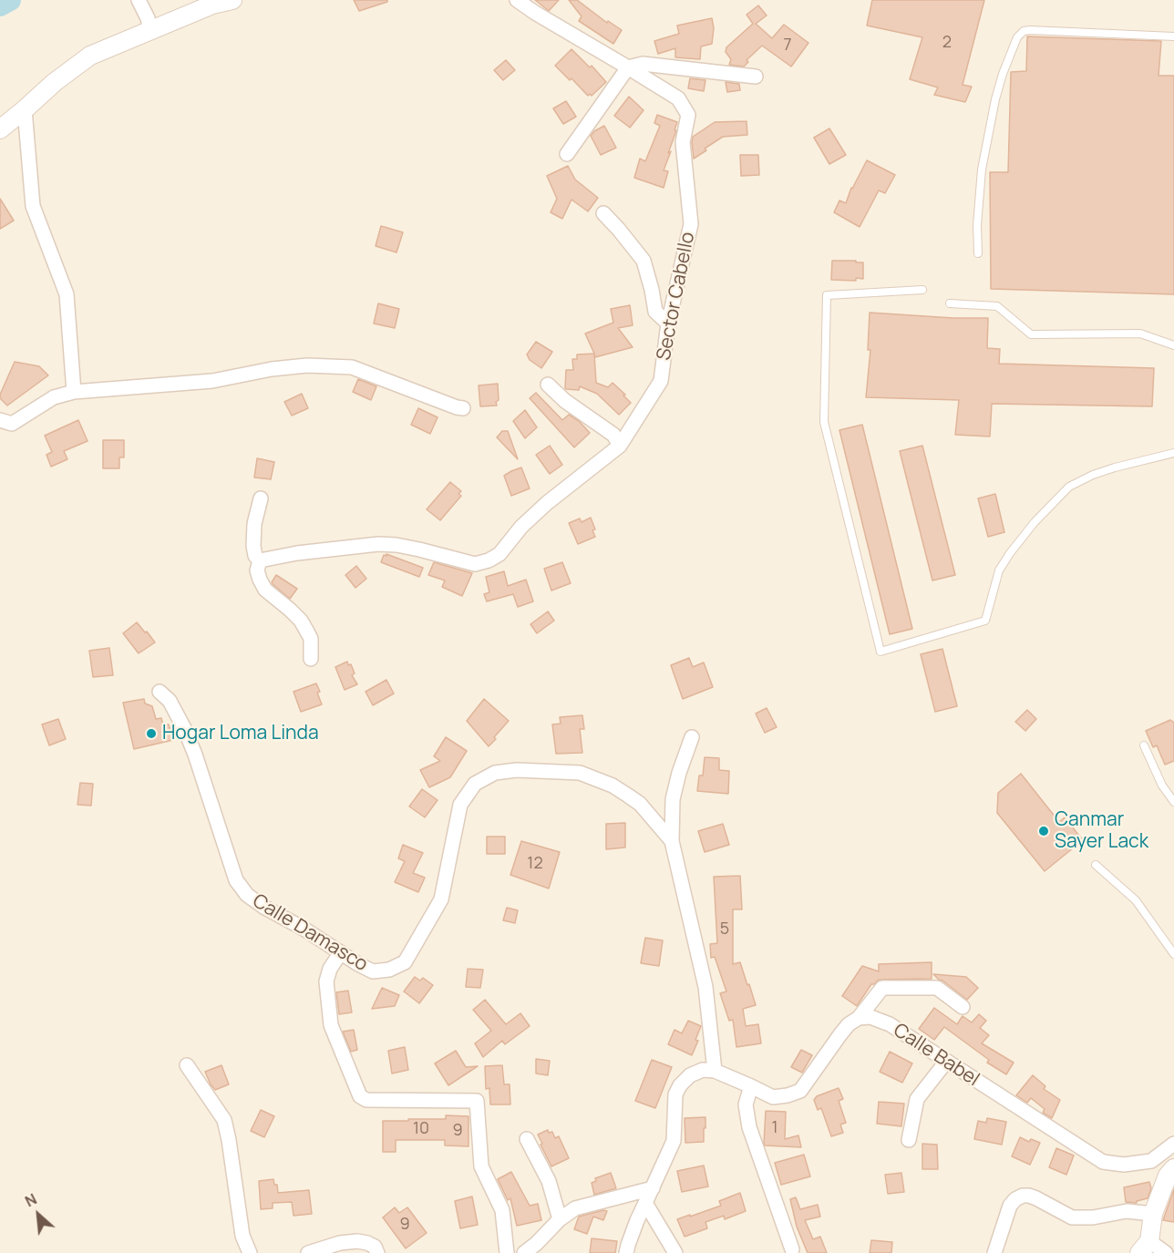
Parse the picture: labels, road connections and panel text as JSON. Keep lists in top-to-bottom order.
{
  "streets": {
    "street": ["Sector Cabello", "Calle Damasco", "Calle Babel"]
  },
  "places": ["Hogar Loma Linda", "Canmar Sayer Lack"],
  "house_numbers": [
    "2",
    "7",
    "12",
    "5",
    "1",
    "10",
    "9",
    "9"
  ],
  "north": "top left"
}
